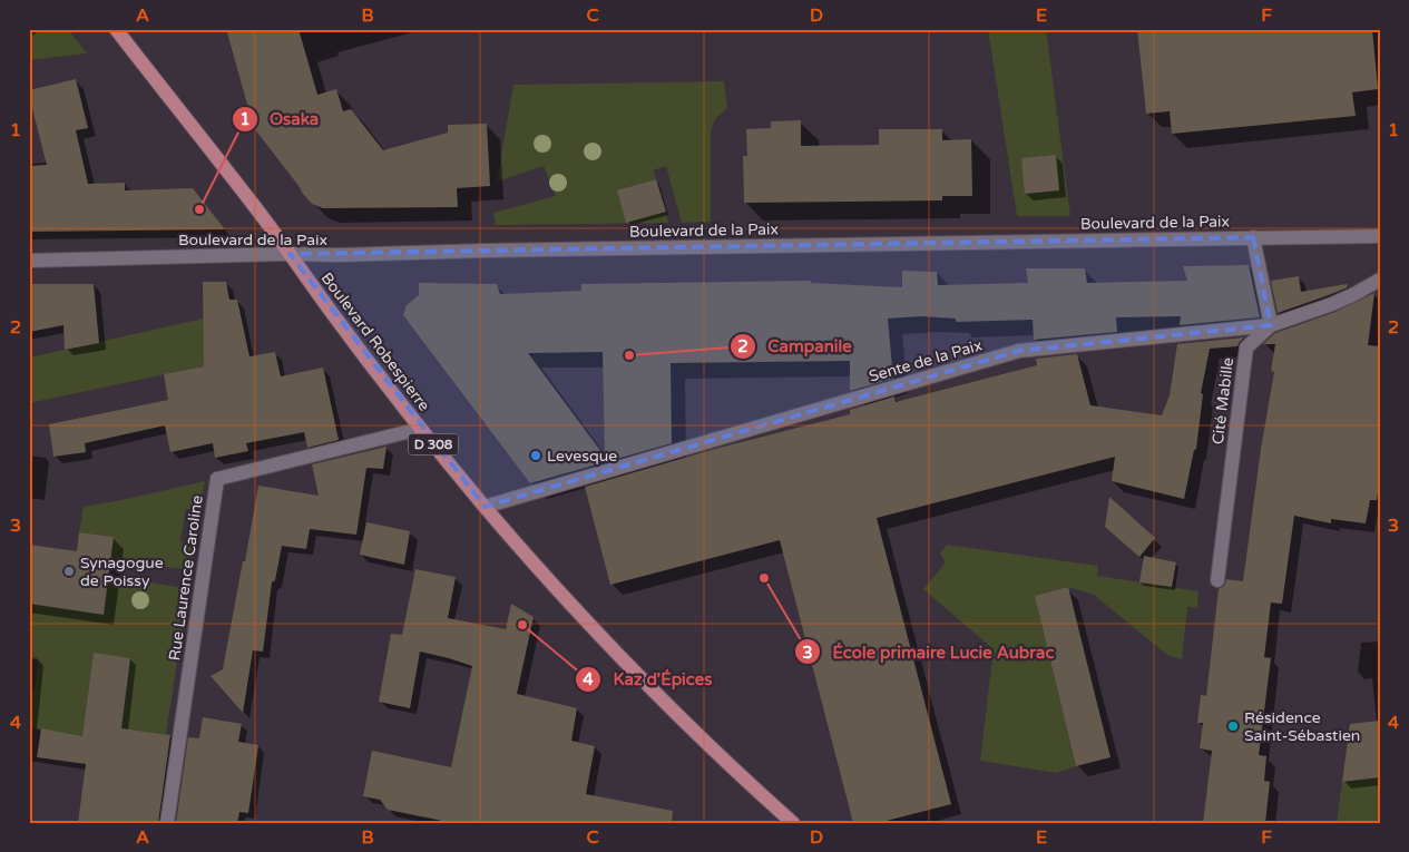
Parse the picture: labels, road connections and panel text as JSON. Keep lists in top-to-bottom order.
{
  "streets": {
    "main road": ["Boulevard Robespierre", "D 308"],
    "street": [
      "Boulevard de la Paix",
      "Sente de la Paix",
      "Cité Mabille",
      "Rue Laurence Caroline"
    ]
  },
  "crossings": [
    ["Boulevard de la Paix", "Boulevard Robespierre"],
    ["Boulevard Robespierre", "Sente de la Paix"],
    ["Boulevard Robespierre", "Rue Laurence Caroline"],
    ["Sente de la Paix", "Cité Mabille"]
  ],
  "places": [
    "Osaka",
    "Campanile",
    "Levesque",
    "Synagogue de Poissy",
    "École primaire Lucie Aubrac",
    "Kaz d'Épices",
    "Résidence Saint-Sébastien"
  ],
  "grid": {
    "columns": [
      "A",
      "B",
      "C",
      "D",
      "E",
      "F"
    ],
    "rows": [
      "1",
      "2",
      "3",
      "4"
    ]
  }
}
